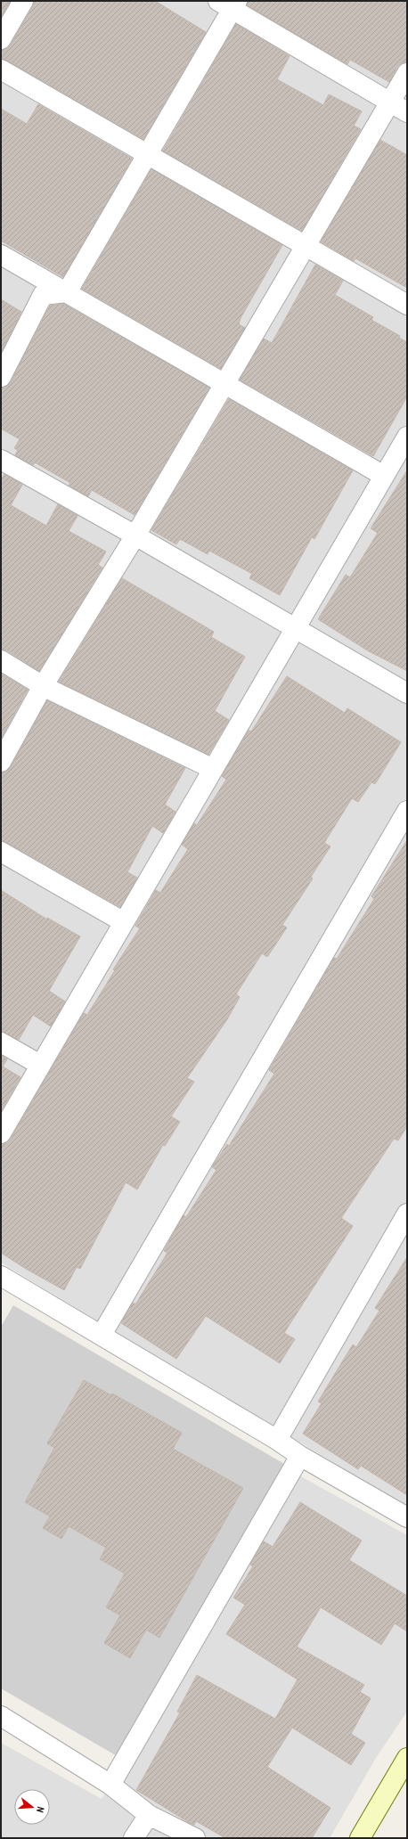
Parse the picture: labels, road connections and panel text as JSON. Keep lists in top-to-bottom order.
{
  "north": "right"
}
